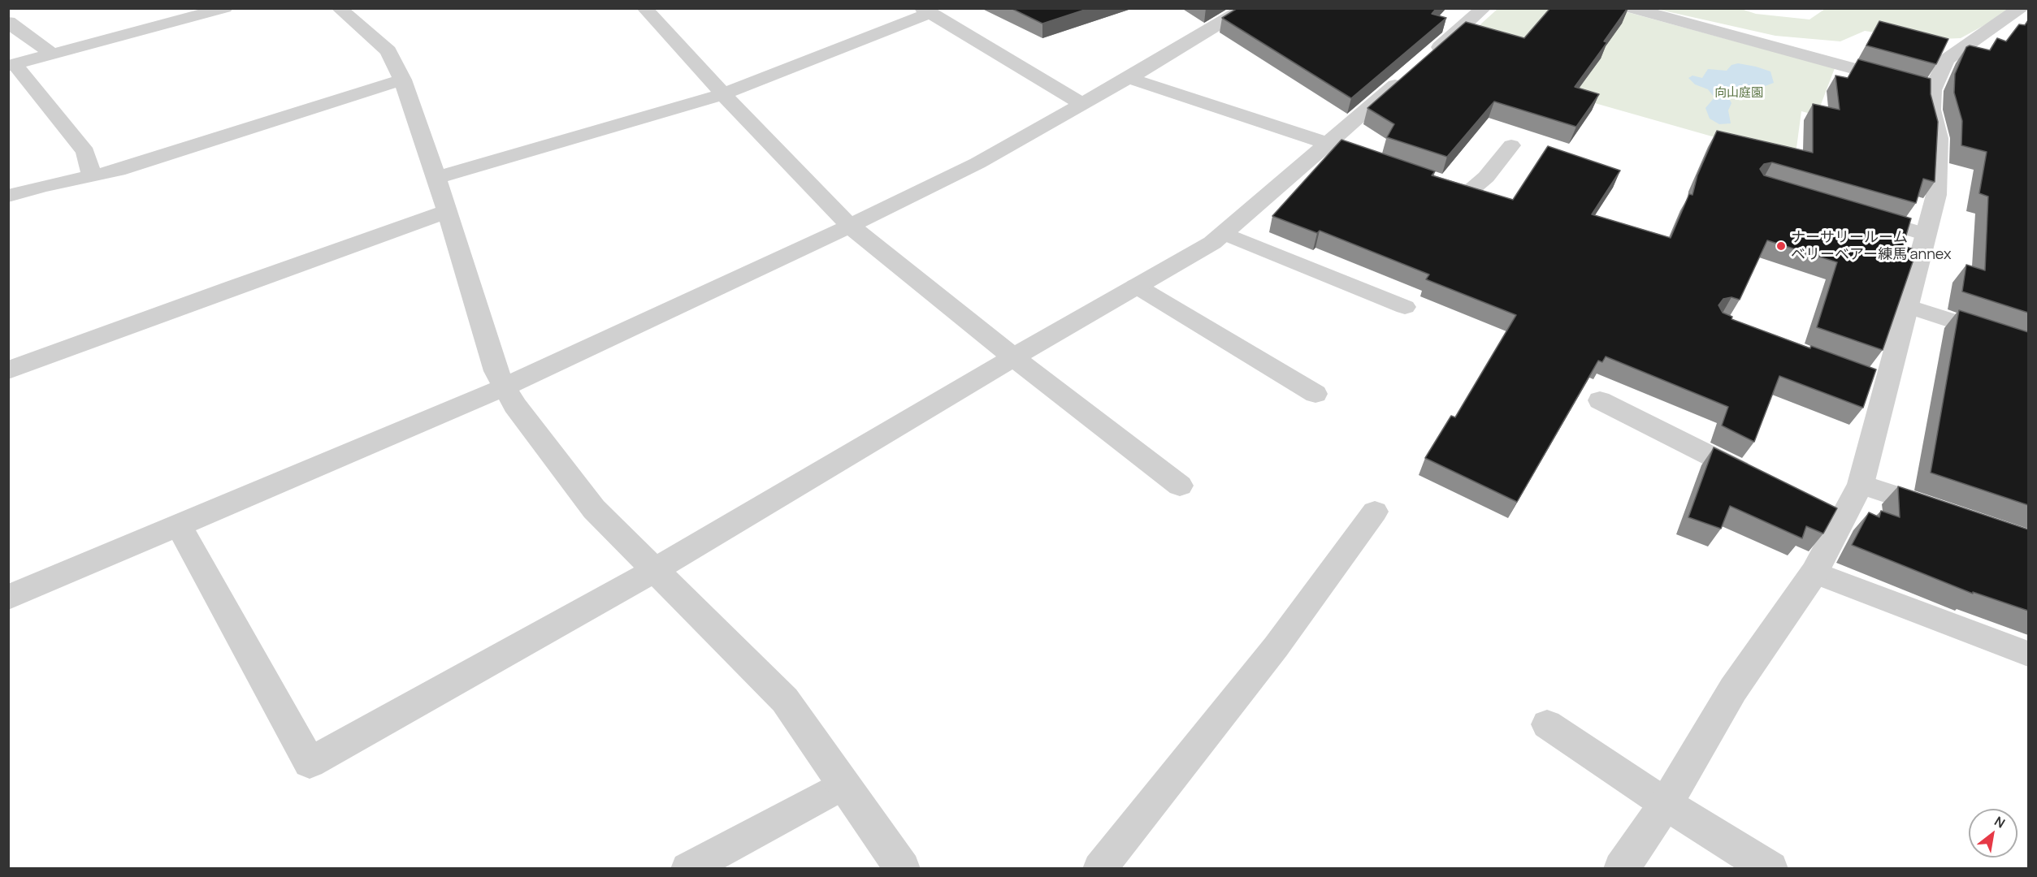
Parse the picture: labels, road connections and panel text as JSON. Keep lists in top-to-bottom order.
{
  "parks": ["向山庭園"],
  "places": ["ナーサリールーム ベリーベアー練馬 annex"],
  "north": "top right"
}
